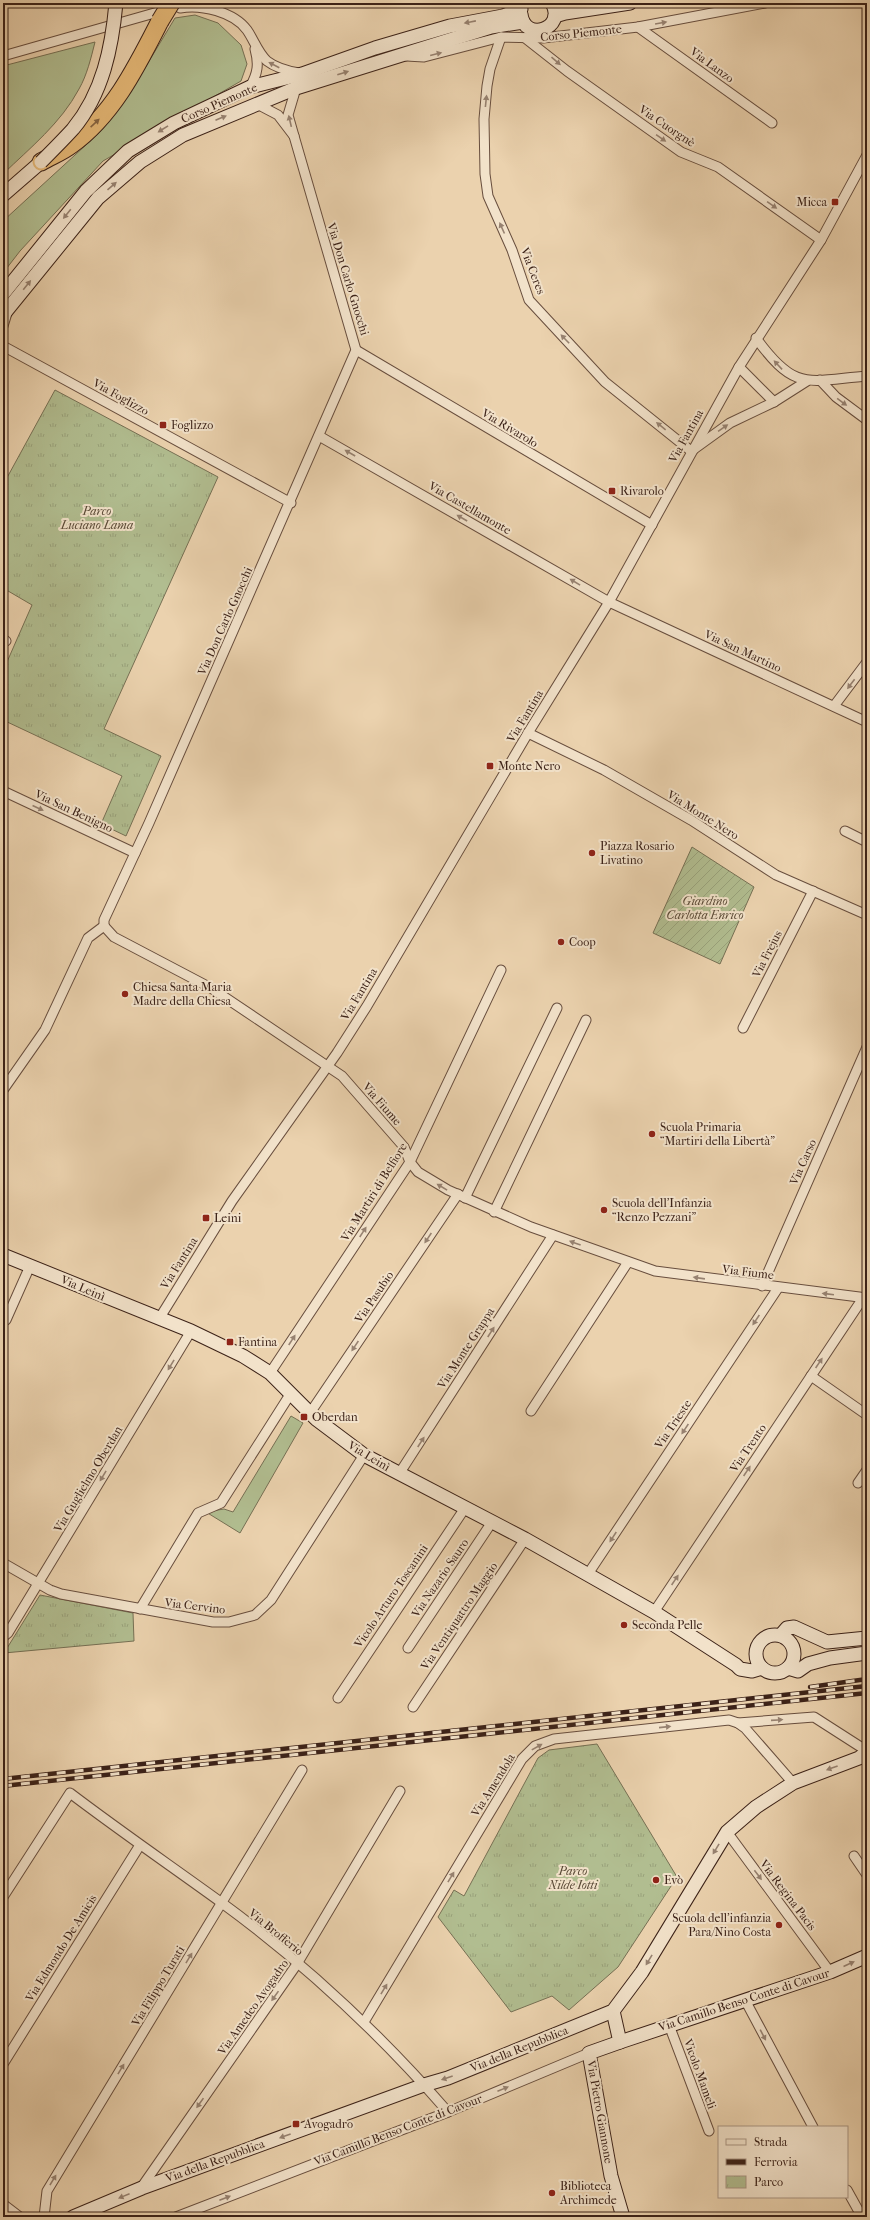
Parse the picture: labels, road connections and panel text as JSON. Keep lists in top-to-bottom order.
{
  "streets": {
    "street": [
      "Corso Piemonte",
      "Via Lanzo",
      "Via Cuorgnè",
      "Via Ceres",
      "Via Don Carlo Gnocchi",
      "Via Foglizzo",
      "Via Rivarolo",
      "Via Fantina",
      "Via Castellamonte",
      "Via San Martino",
      "Via San Benigno",
      "Via Monte Nero",
      "Via Frejus",
      "Via Fiume",
      "Via Carso",
      "Via Martiri di Belfiore",
      "Via Leinì",
      "Via Pasubio",
      "Via Monte Grappa",
      "Via Trieste",
      "Via Trento",
      "Via Guglielmo Oberdan",
      "Via Nazario Sauro",
      "Vicolo Arturo Toscanini",
      "Via Cervino",
      "Via Ventiquattro Maggio",
      "Via Amendola",
      "Via Regina Pacis",
      "Via Brofferio",
      "Via Edmondo De Amicis",
      "Via Filippo Turati",
      "Via Camillo Benso Conte di Cavour",
      "Via Amedeo Avogadro",
      "Via della Repubblica",
      "Vicolo Mameli",
      "Via Pietro Giannone"
    ]
  },
  "crossings": [
    ["Corso Piemonte", "Via Lanzo"],
    ["Corso Piemonte", "Via Cuorgnè"],
    ["Corso Piemonte", "Via Ceres"],
    ["Corso Piemonte", "Via Don Carlo Gnocchi"],
    ["Via Cuorgnè", "Via Fantina"],
    ["Via Ceres", "Via Fantina"],
    ["Via Don Carlo Gnocchi", "Via Foglizzo"],
    ["Via Don Carlo Gnocchi", "Via Rivarolo"],
    ["Via Don Carlo Gnocchi", "Via Castellamonte"],
    ["Via Don Carlo Gnocchi", "Via San Benigno"],
    ["Via Don Carlo Gnocchi", "Via Fiume"],
    ["Via Rivarolo", "Via Fantina"],
    ["Via Fantina", "Via Castellamonte"],
    ["Via Fantina", "Via San Martino"],
    ["Via Fantina", "Via Monte Nero"],
    ["Via Fantina", "Via Fiume"],
    ["Via Fantina", "Via Leinì"],
    ["Via Castellamonte", "Via San Martino"],
    ["Via Monte Nero", "Via Frejus"],
    ["Via Fiume", "Via Carso"],
    ["Via Fiume", "Via Martiri di Belfiore"],
    ["Via Fiume", "Via Pasubio"],
    ["Via Fiume", "Via Monte Grappa"],
    ["Via Fiume", "Via Trieste"],
    ["Via Fiume", "Via Trento"],
    ["Via Martiri di Belfiore", "Via Leinì"],
    ["Via Leinì", "Via Pasubio"],
    ["Via Leinì", "Via Monte Grappa"],
    ["Via Leinì", "Via Trieste"],
    ["Via Leinì", "Via Trento"],
    ["Via Leinì", "Via Guglielmo Oberdan"],
    ["Via Leinì", "Via Nazario Sauro"],
    ["Via Leinì", "Vicolo Arturo Toscanini"],
    ["Via Leinì", "Via Cervino"],
    ["Via Leinì", "Via Ventiquattro Maggio"],
    ["Via Guglielmo Oberdan", "Via Cervino"],
    ["Via Amendola", "Via Brofferio"],
    ["Via Regina Pacis", "Via Camillo Benso Conte di Cavour"],
    ["Via Brofferio", "Via Edmondo De Amicis"],
    ["Via Brofferio", "Via Filippo Turati"],
    ["Via Brofferio", "Via Camillo Benso Conte di Cavour"],
    ["Via Brofferio", "Via Amedeo Avogadro"],
    ["Via Brofferio", "Via della Repubblica"],
    ["Via Camillo Benso Conte di Cavour", "Vicolo Mameli"],
    ["Via Camillo Benso Conte di Cavour", "Via Pietro Giannone"],
    ["Via Amedeo Avogadro", "Via della Repubblica"]
  ],
  "one_way": [
    "Via Cuorgnè",
    "Via Ceres",
    "Via Castellamonte",
    "Via San Benigno",
    "Via Fiume",
    "Via Martiri di Belfiore",
    "Via Pasubio",
    "Via Trieste",
    "Via Trento",
    "Via Guglielmo Oberdan",
    "Via Regina Pacis",
    "Via Filippo Turati",
    "Via Camillo Benso Conte di Cavour",
    "Via Amedeo Avogadro",
    "Via della Repubblica"
  ],
  "parks": ["Parco Luciano Lama", "Giardino Carlotta Enrico", "Parco Nilde Iotti"],
  "places": {
    "transit": [
      "Micca",
      "Foglizzo",
      "Rivarolo",
      "Monte Nero",
      "Leini",
      "Fantina",
      "Oberdan",
      "Avogadro"
    ],
    "other": [
      "Piazza Rosario Livatino",
      "Coop",
      "Chiesa Santa Maria Madre della Chiesa",
      "Scuola Primaria “Martiri della Libertà”",
      "Scuola dell'Infanzia “Renzo Pezzani”",
      "Seconda Pelle",
      "Evò",
      "Scuola dell'infanzia Para/Nino Costa",
      "Biblioteca Archimede"
    ]
  },
  "legend": ["Strada", "Ferrovia", "Parco"]
}
